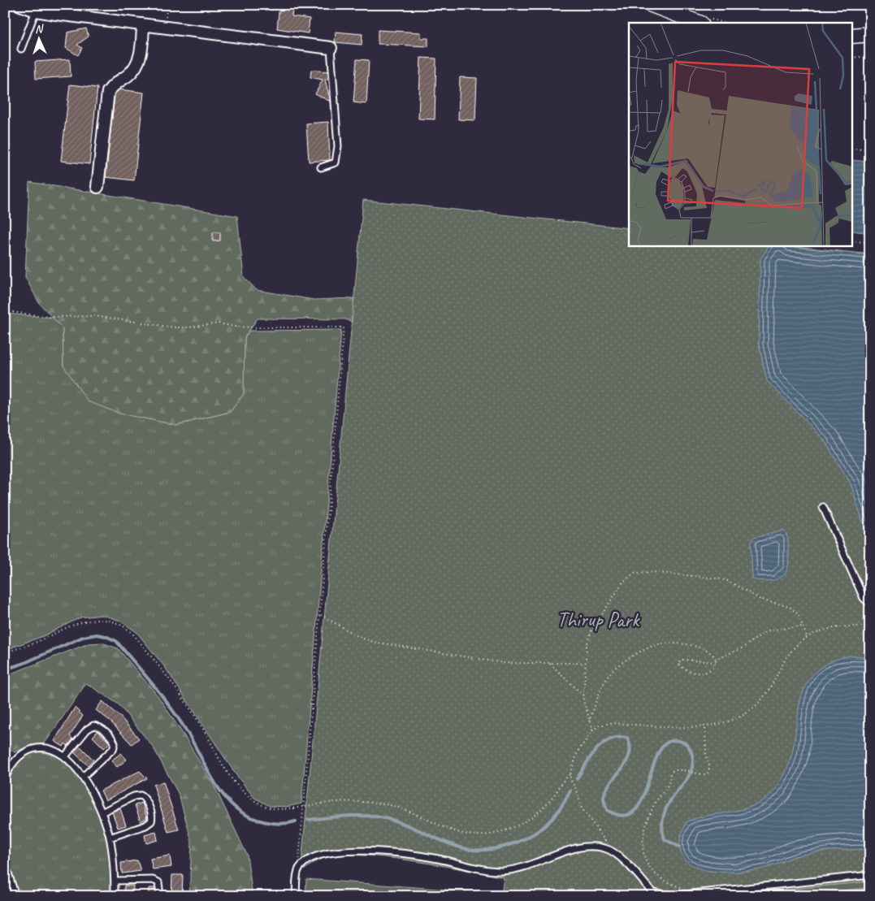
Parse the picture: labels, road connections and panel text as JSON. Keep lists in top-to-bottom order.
{
  "parks": ["Thirup Park"],
  "north": "top"
}
